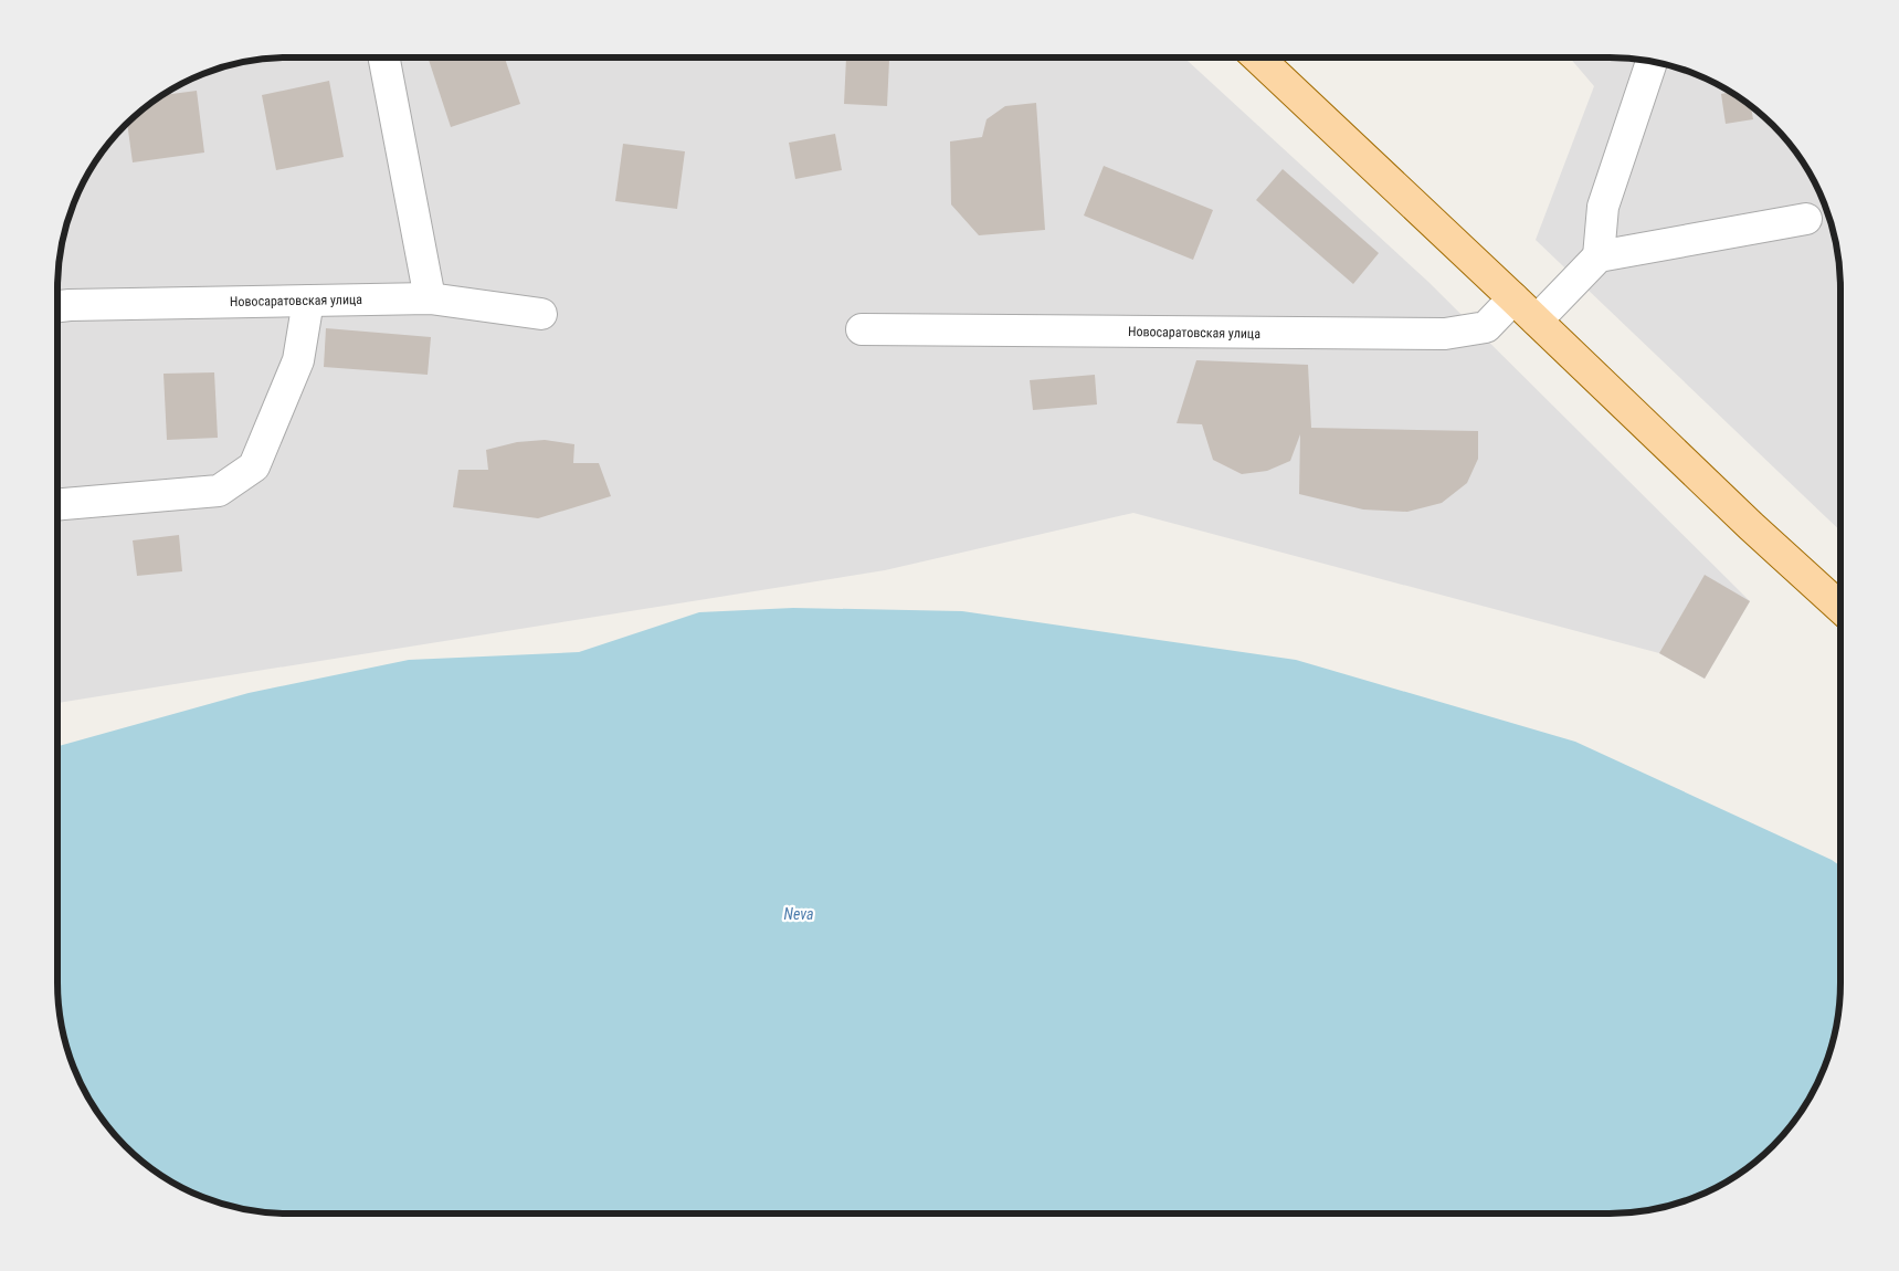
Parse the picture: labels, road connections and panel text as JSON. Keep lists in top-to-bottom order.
{
  "streets": {
    "street": ["Новосаратовская улица"]
  },
  "water": ["Neva"]
}
